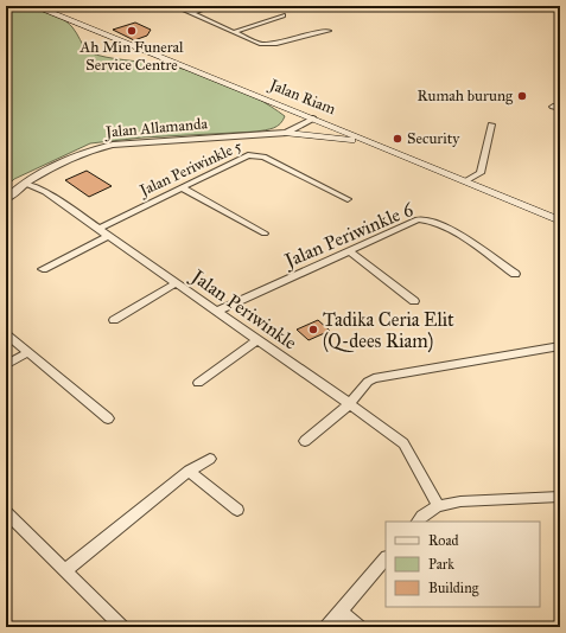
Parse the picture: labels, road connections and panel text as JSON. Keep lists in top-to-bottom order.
{
  "streets": {
    "main road": ["Jalan Riam"],
    "street": [
      "Jalan Allamanda",
      "Jalan Periwinkle 5",
      "Jalan Periwinkle 6",
      "Jalan Periwinkle"
    ]
  },
  "crossings": [
    ["Jalan Riam", "Jalan Allamanda"],
    ["Jalan Allamanda", "Jalan Periwinkle"],
    ["Jalan Periwinkle 5", "Jalan Periwinkle"],
    ["Jalan Periwinkle 6", "Jalan Periwinkle"]
  ],
  "places": [
    "Ah Min Funeral Service Centre",
    "Rumah burung",
    "Security",
    "Tadika Ceria Elit (Q-dees Riam)"
  ],
  "legend": ["Road", "Park", "Building"]
}
